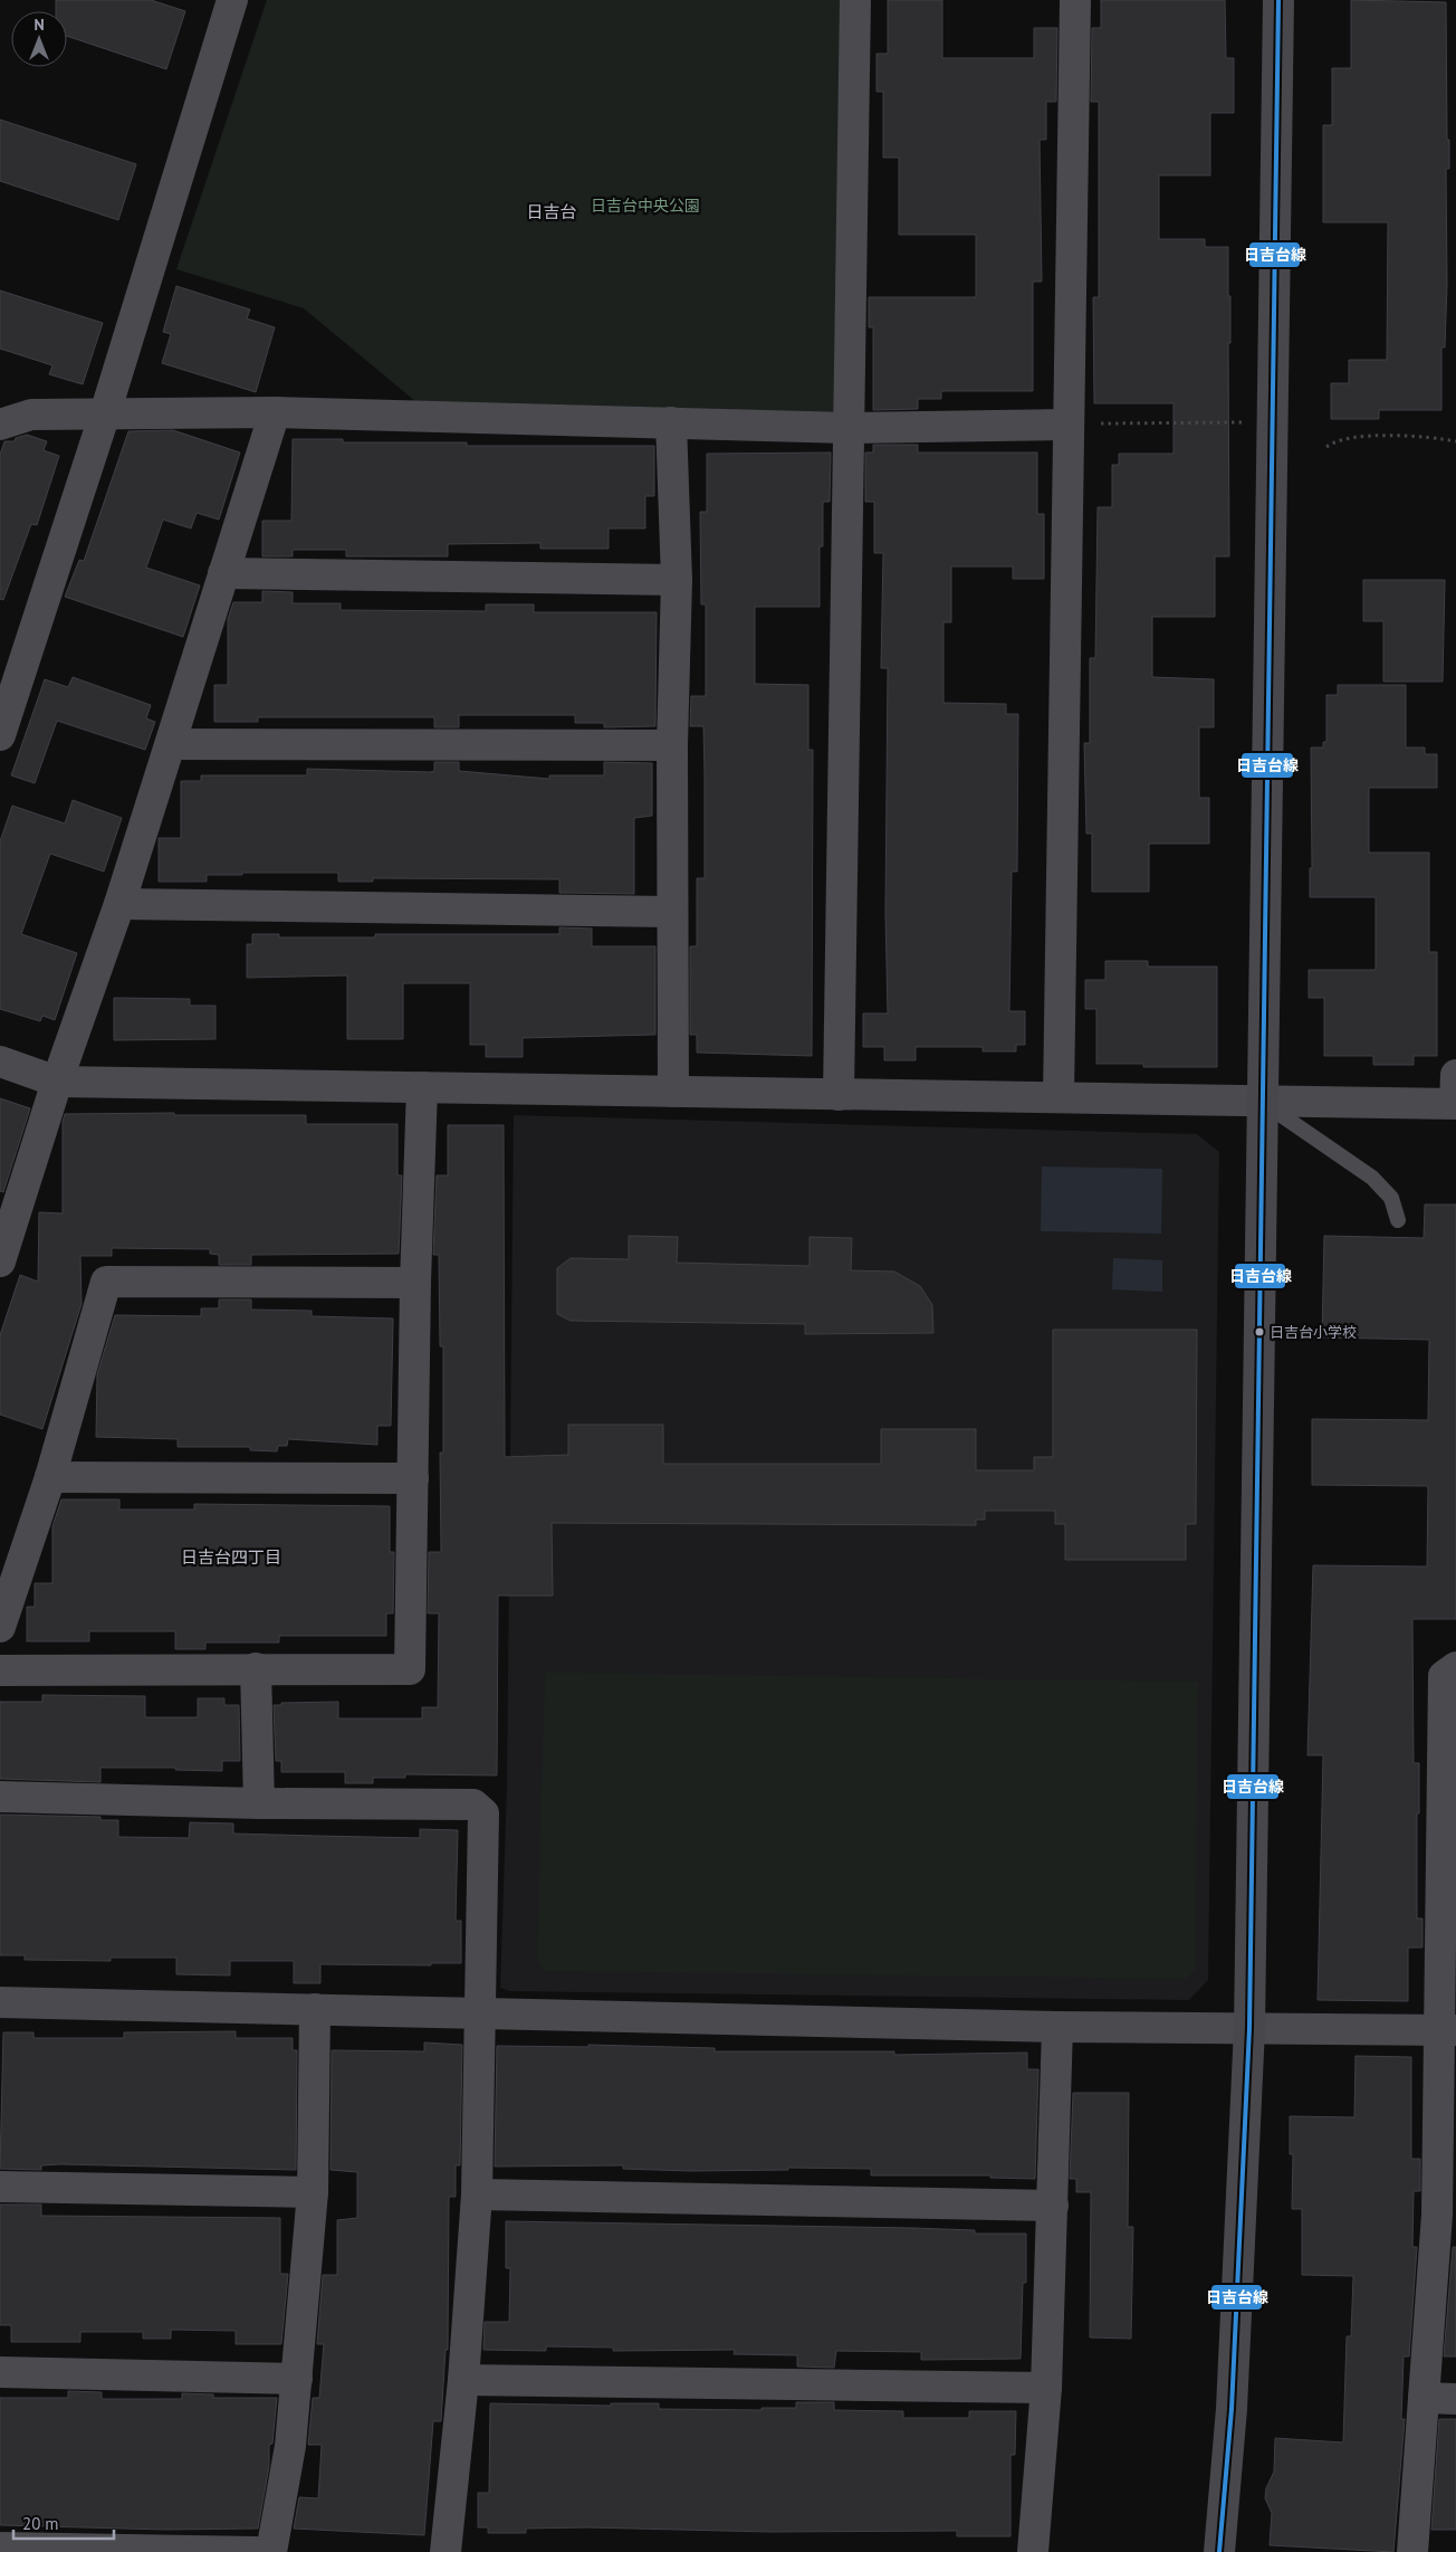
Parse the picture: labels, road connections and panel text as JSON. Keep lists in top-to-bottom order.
{
  "districts": ["日吉台", "日吉台四丁目"],
  "parks": ["日吉台中央公園"],
  "places": ["日吉台小学校"],
  "lines": ["transit line 日吉台線"],
  "scale_bar": "20 m",
  "north": "top"
}
